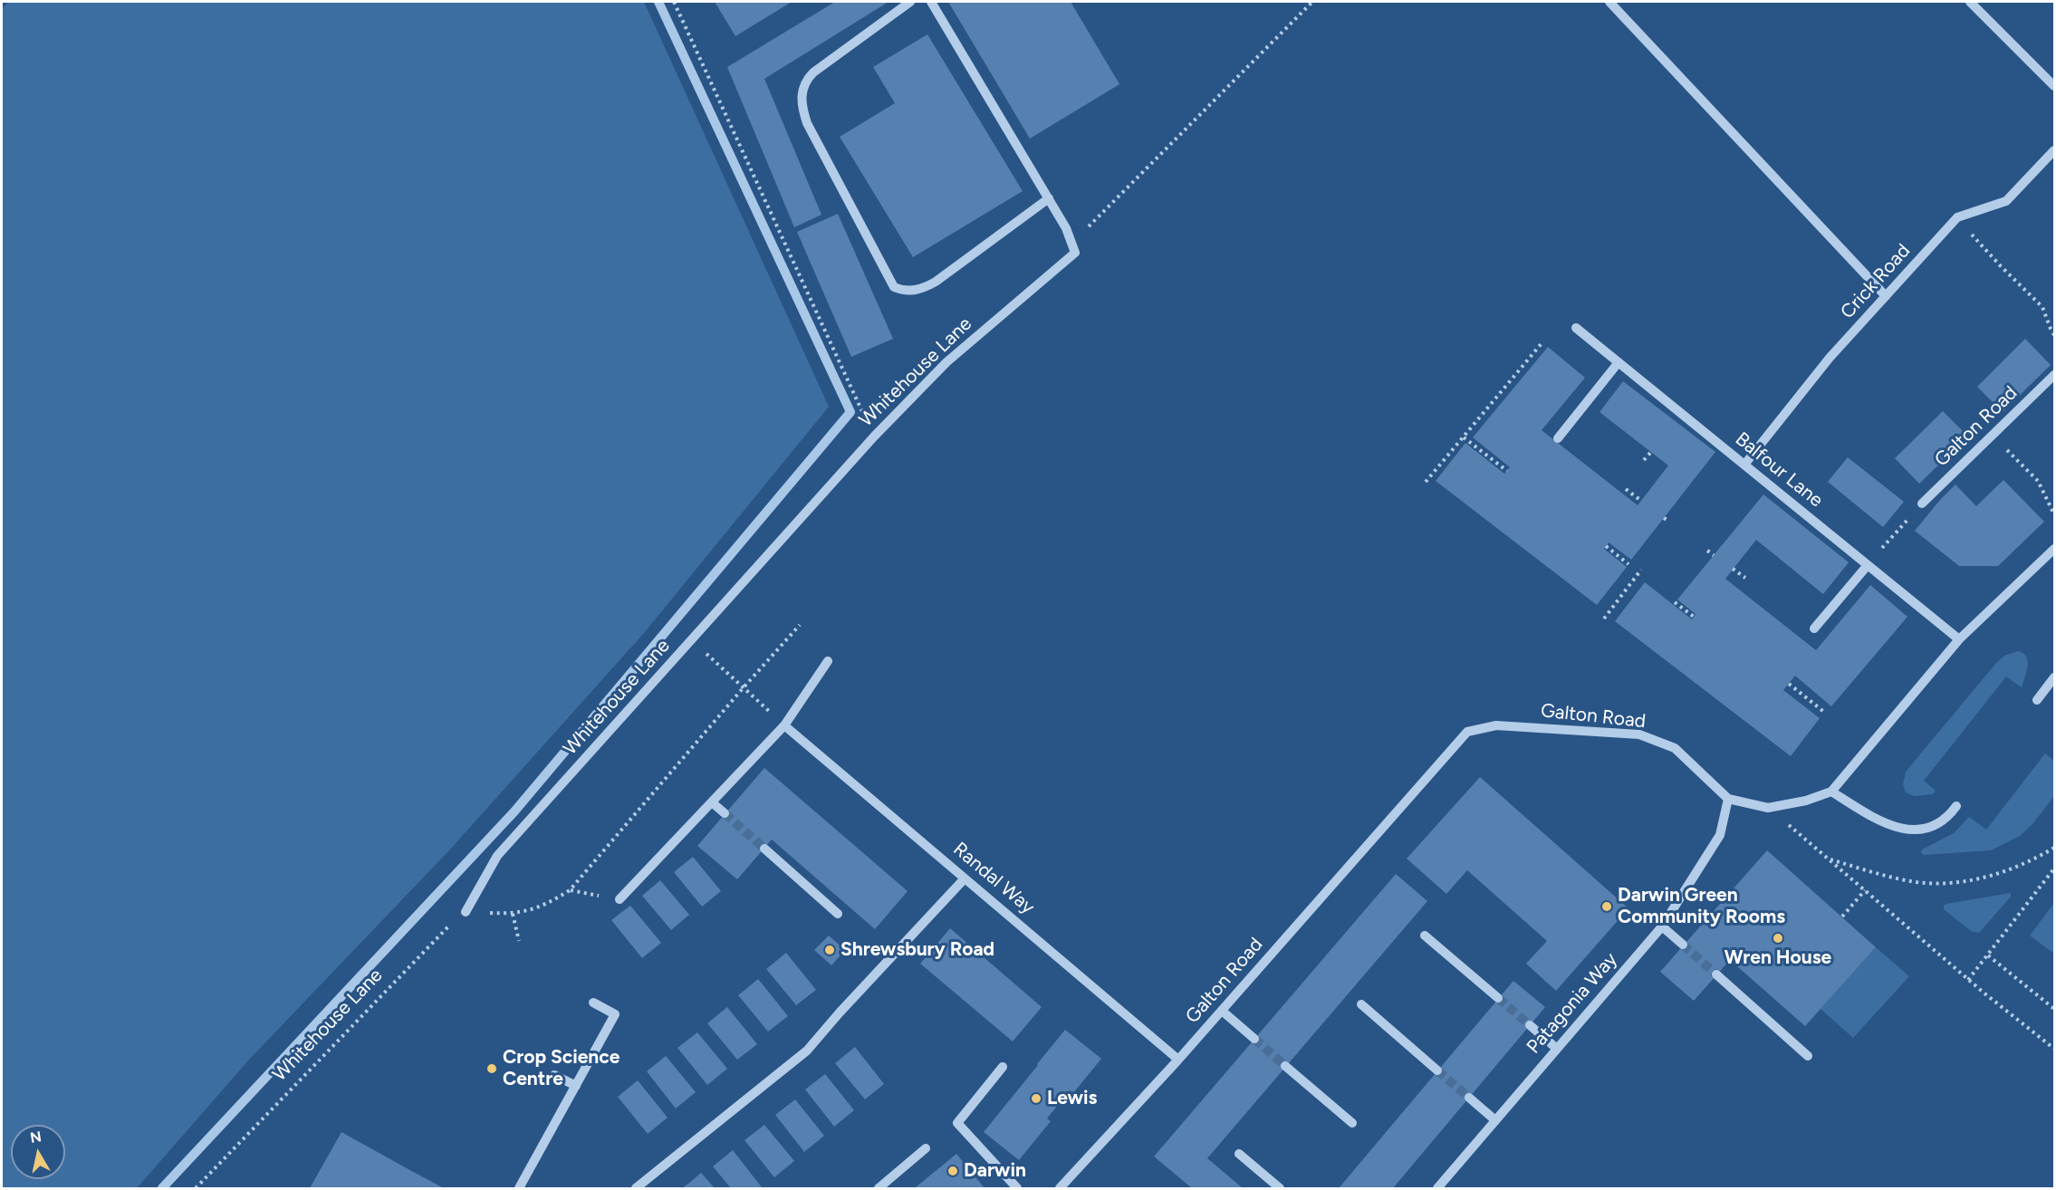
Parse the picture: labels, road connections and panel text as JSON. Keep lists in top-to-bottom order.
{
  "streets": {
    "street": [
      "Crick Road",
      "Whitehouse Lane",
      "Galton Road",
      "Balfour Lane",
      "Randal Way",
      "Patagonia Way"
    ]
  },
  "crossings": [
    ["Crick Road", "Balfour Lane"],
    ["Galton Road", "Randal Way"],
    ["Galton Road", "Patagonia Way"]
  ],
  "places": [
    "Darwin Green Community Rooms",
    "Wren House",
    "Shrewsbury Road",
    "Crop Science Centre",
    "Lewis",
    "Darwin"
  ],
  "north": "top"
}
